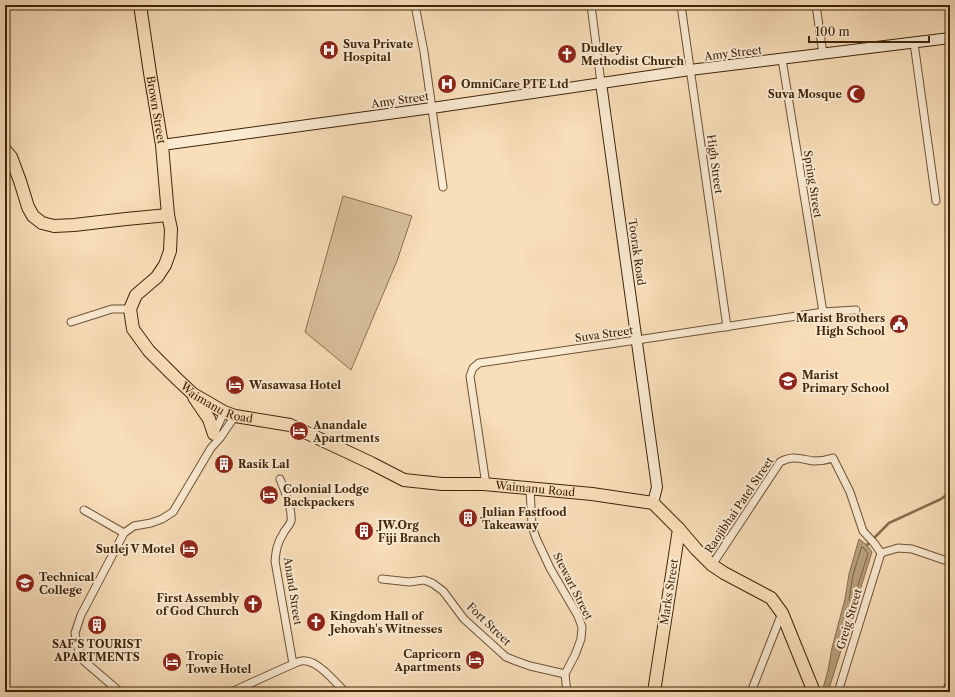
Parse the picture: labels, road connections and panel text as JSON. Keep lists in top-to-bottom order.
{
  "streets": {
    "main road": [
      "Amy Street",
      "Brown Street",
      "Toorak Road",
      "Waimanu Road",
      "Marks Street"
    ],
    "street": [
      "High Street",
      "Spring Street",
      "Suva Street",
      "Raojibhai Patel Street",
      "Stewart Street",
      "Anand Street",
      "Greig Street",
      "Fort Street"
    ]
  },
  "crossings": [
    ["Amy Street", "Brown Street"],
    ["Amy Street", "High Street"],
    ["Amy Street", "Spring Street"],
    ["Amy Street", "Toorak Road"],
    ["High Street", "Suva Street"],
    ["Spring Street", "Suva Street"],
    ["Toorak Road", "Suva Street"],
    ["Toorak Road", "Waimanu Road"],
    ["Suva Street", "Waimanu Road"],
    ["Waimanu Road", "Stewart Street"],
    ["Raojibhai Patel Street", "Greig Street"],
    ["Stewart Street", "Fort Street"]
  ],
  "places": {
    "hospital": ["Suva Private Hospital", "OmniCare PTE Ltd"],
    "church": ["Dudley Methodist Church", "First Assembly of God Church", "Kingdom Hall of Jehovah's Witnesses"],
    "mosque": ["Suva Mosque"],
    "public building": ["Marist Brothers High School"],
    "school or university": ["Marist Primary School", "Technical College"],
    "hotel": [
      "Wasawasa Hotel",
      "Anandale Apartments",
      "Colonial Lodge Backpackers",
      "Sutlej V Motel",
      "Capricorn Apartments",
      "Tropic Towe Hotel"
    ],
    "building": [
      "Rasik Lal",
      "Julian Fastfood Takeaway",
      "JW.Org Fiji Branch",
      "SAF'S TOURIST APARTMENTS"
    ]
  },
  "scale_bar": "100 m"
}
